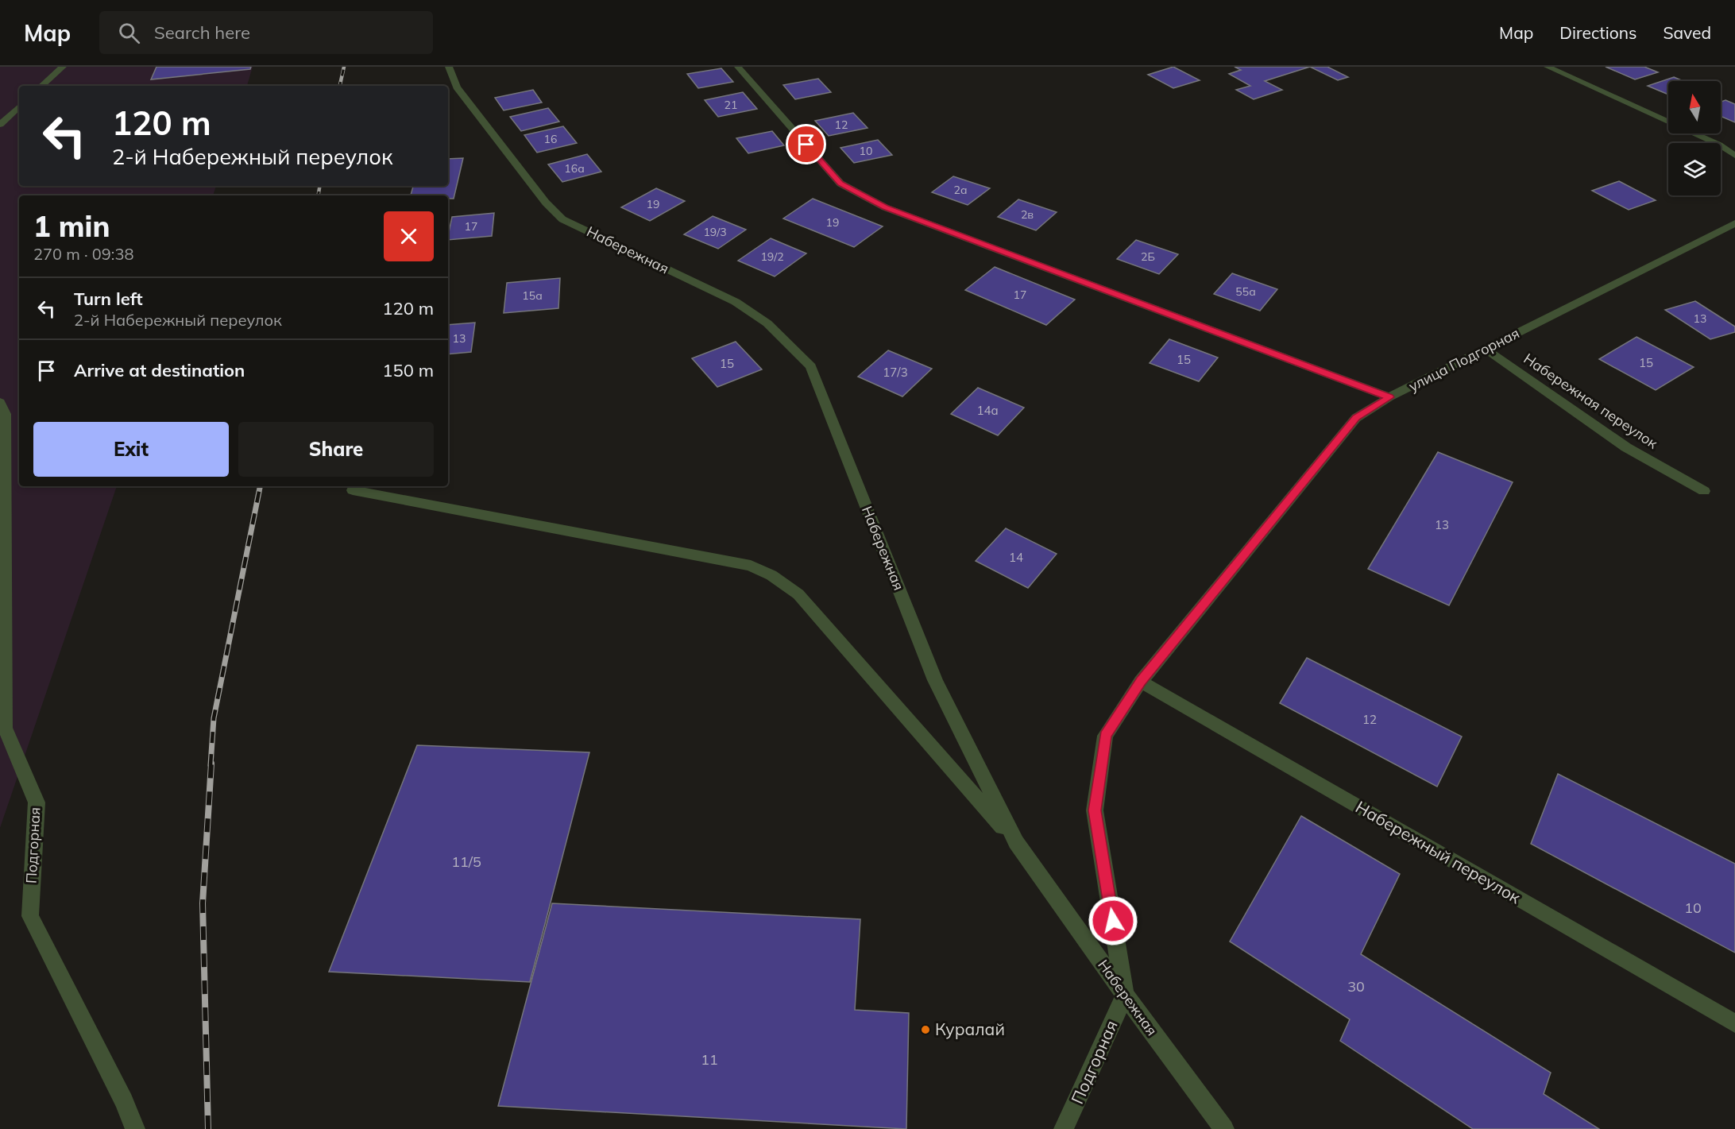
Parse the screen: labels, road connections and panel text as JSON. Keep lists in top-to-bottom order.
{
  "streets": {
    "street": [
      "Набережная",
      "улица Подгорная",
      "Набережная переулок",
      "Подгорная",
      "Набережный переулок"
    ]
  },
  "crossings": [
    ["Набережная", "улица Подгорная"],
    ["Набережная", "Подгорная"],
    ["улица Подгорная", "Набережная переулок"],
    ["улица Подгорная", "Подгорная"],
    ["улица Подгорная", "Набережный переулок"]
  ],
  "places": ["Куралай"],
  "house_numbers": [
    "21",
    "12",
    "16",
    "10",
    "16а",
    "2а",
    "19",
    "2в",
    "19",
    "17",
    "19/3",
    "19/2",
    "2Б",
    "55а",
    "17",
    "15а",
    "13",
    "13",
    "15",
    "15",
    "15",
    "17/3",
    "14а",
    "13",
    "14",
    "12",
    "11/5",
    "10",
    "30",
    "11"
  ],
  "north": "top",
  "page": {
    "header": "Map",
    "search": "Search here",
    "nav": ["Map", "Directions", "Saved"],
    "turn": ["120 m", "2-й Набережный переулок"],
    "heading": ["1 min", "270 m · 09:38"],
    "list": [
      {
        "name": "Turn left",
        "note": "2-й Набережный переулок",
        "value": "120 m"
      },
      {
        "name": "Arrive at destination",
        "value": "150 m"
      }
    ],
    "buttons": ["Exit", "Share"]
  }
}
